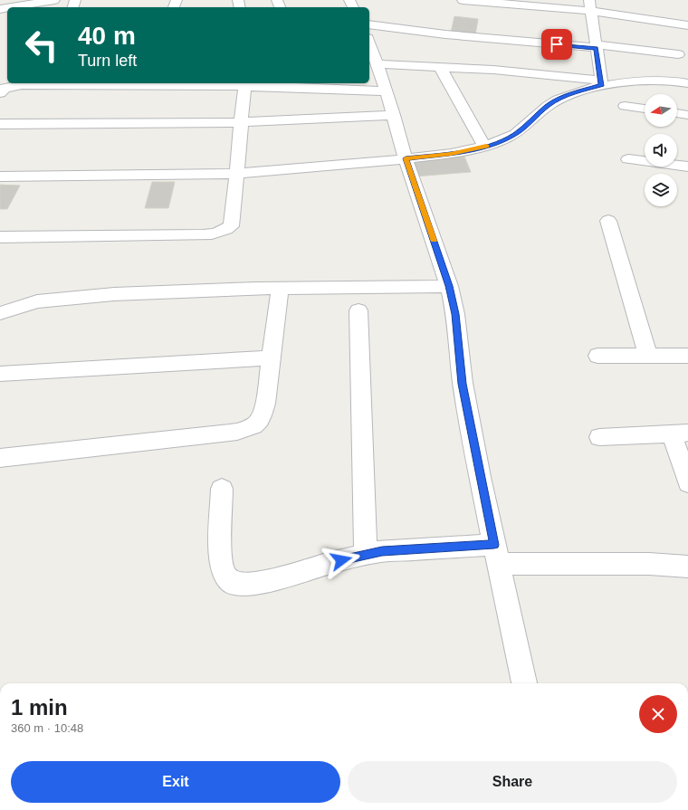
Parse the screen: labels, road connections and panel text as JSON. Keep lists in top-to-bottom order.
{
  "north": "left",
  "page": {
    "turn": ["40 m", "Turn left"],
    "heading": ["1 min", "360 m · 10:48"],
    "buttons": ["Exit", "Share"]
  }
}
